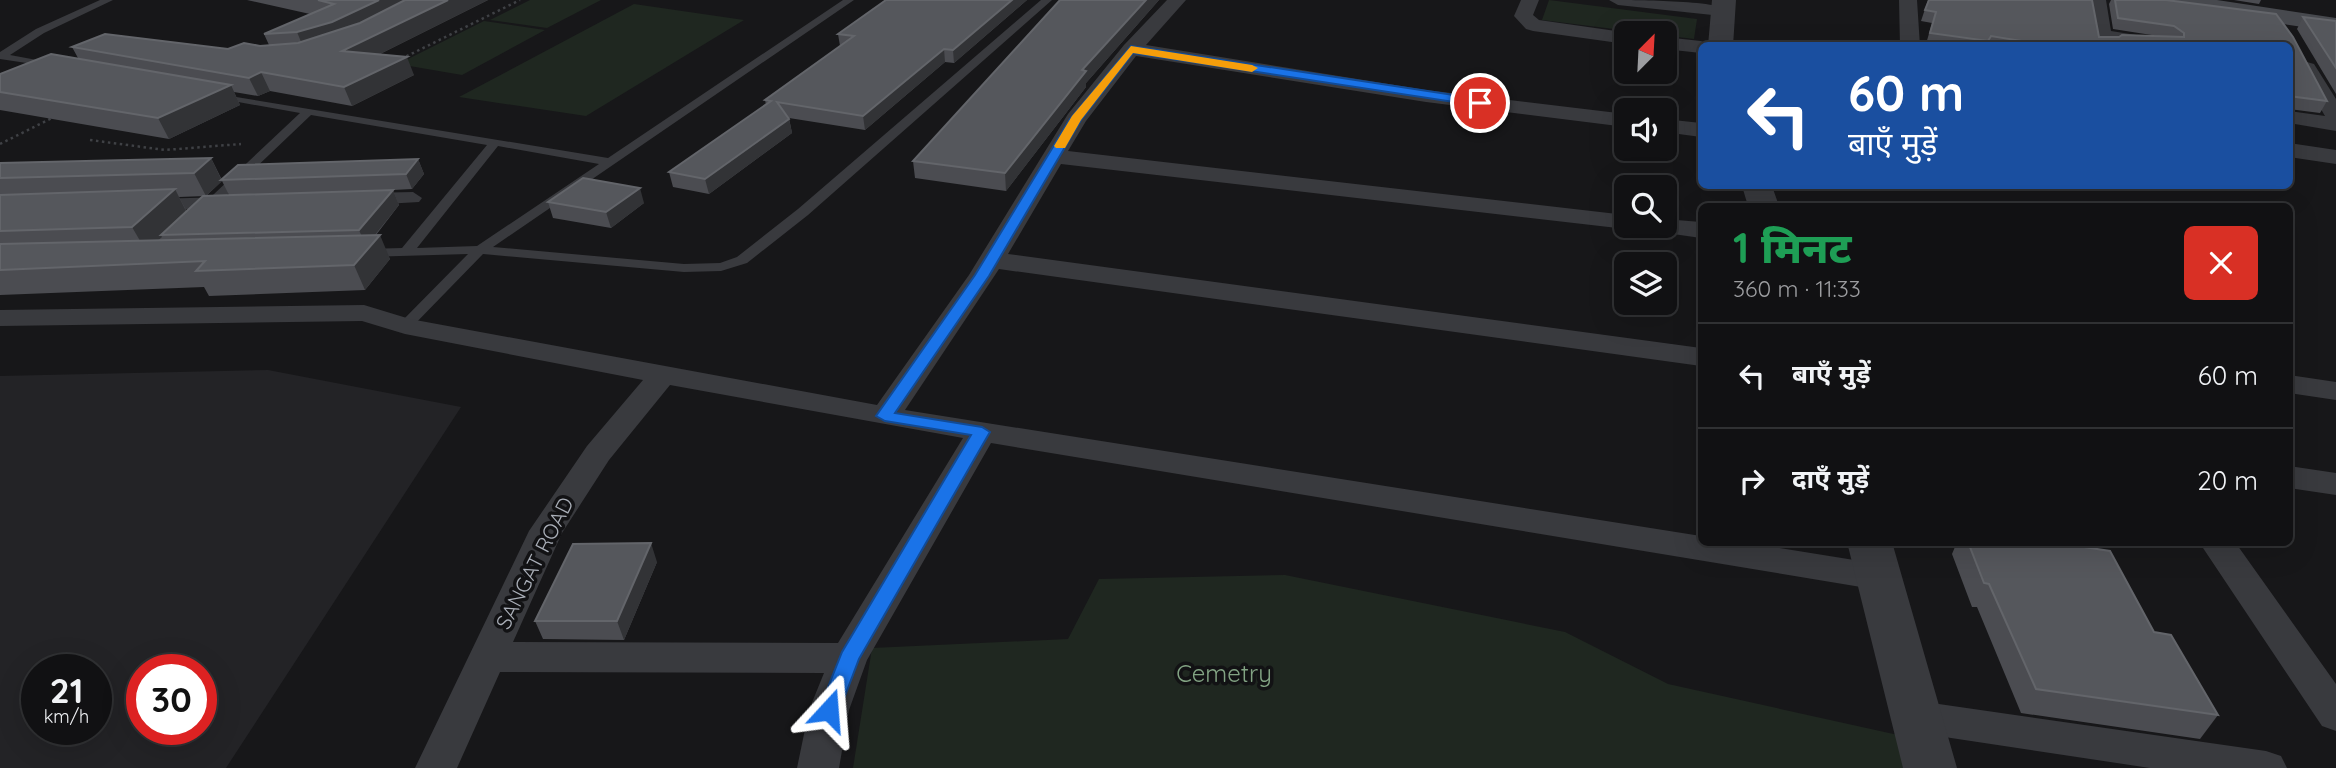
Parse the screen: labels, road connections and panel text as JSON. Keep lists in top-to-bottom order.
{
  "streets": {
    "street": ["SANGAT ROAD"]
  },
  "parks": ["Cemetry"],
  "north": "top right",
  "page": {
    "turn": ["60 m", "बाएँ मुड़ें"],
    "heading": ["1 मिनट", "360 m · 11:33"],
    "list": [
      {
        "name": "बाएँ मुड़ें",
        "value": "60 m"
      },
      {
        "name": "दाएँ मुड़ें",
        "value": "20 m"
      }
    ],
    "speed": "21 km/h",
    "limit": "30"
  }
}
